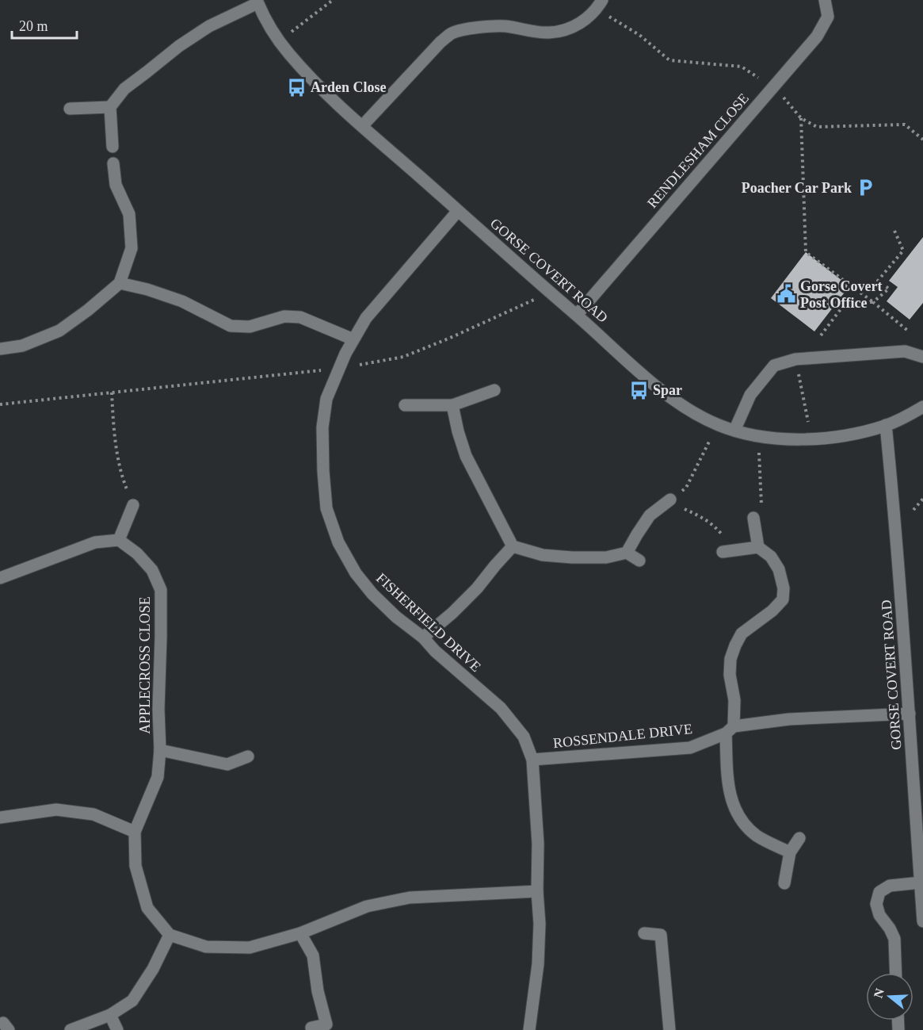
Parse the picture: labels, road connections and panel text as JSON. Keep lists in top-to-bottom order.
{
  "streets": {
    "street": [
      "RENDLESHAM CLOSE",
      "GORSE COVERT ROAD",
      "FISHERFIELD DRIVE",
      "APPLECROSS CLOSE",
      "ROSSENDALE DRIVE"
    ]
  },
  "crossings": [
    ["RENDLESHAM CLOSE", "GORSE COVERT ROAD"],
    ["GORSE COVERT ROAD", "FISHERFIELD DRIVE"],
    ["GORSE COVERT ROAD", "ROSSENDALE DRIVE"],
    ["FISHERFIELD DRIVE", "ROSSENDALE DRIVE"]
  ],
  "places": {
    "bus stop": ["Arden Close", "Spar"],
    "parking": ["Poacher Car Park"],
    "public building": ["Gorse Covert Post Office"]
  },
  "scale_bar": "20 m",
  "north": "left"
}
